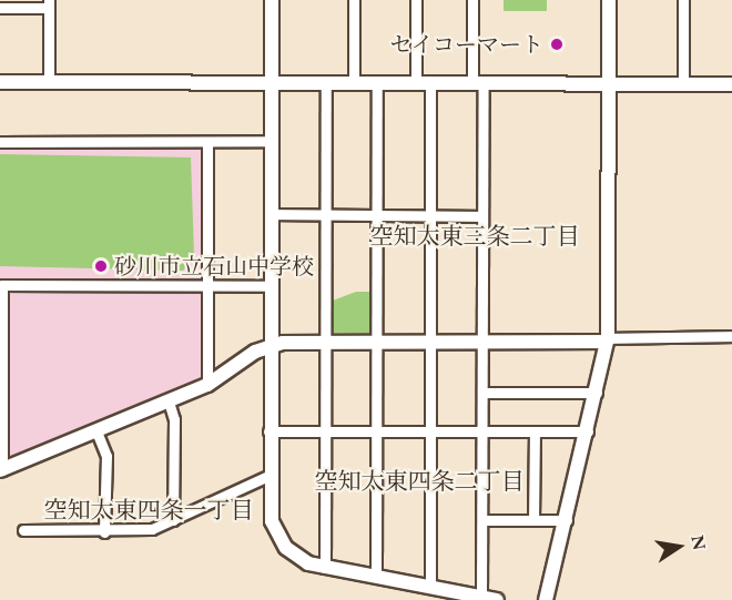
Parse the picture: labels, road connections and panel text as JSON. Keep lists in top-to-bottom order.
{
  "districts": ["空知太東三条二丁目", "空知太東四条二丁目", "空知太東四条一丁目"],
  "places": ["セイコーマート", "砂川市立石山中学校"],
  "north": "right"
}
